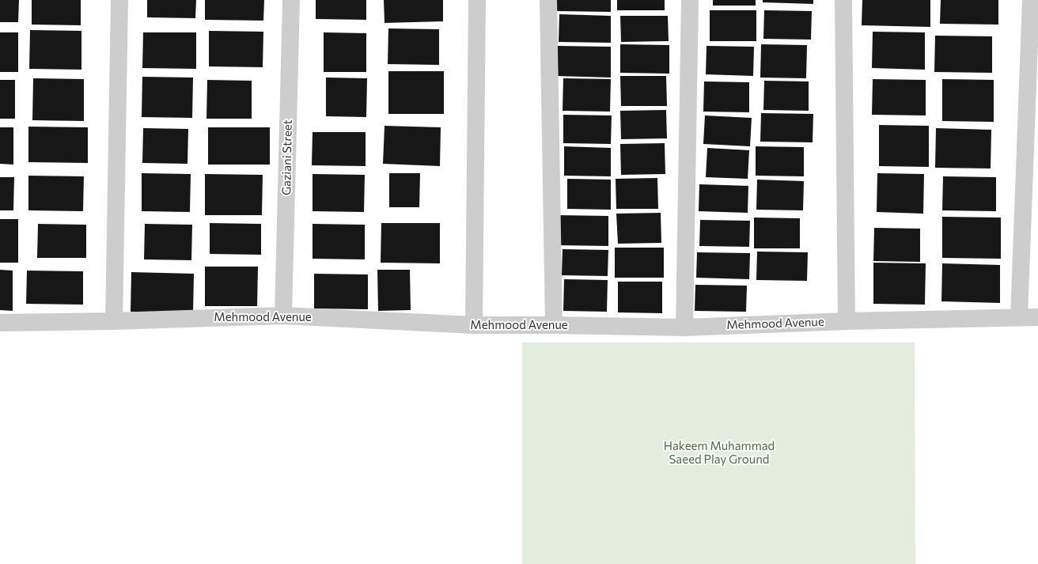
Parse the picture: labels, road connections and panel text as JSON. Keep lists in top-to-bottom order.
{
  "streets": {
    "street": ["Gaziani Street", "Mehmood Avenue"]
  },
  "crossings": [
    ["Gaziani Street", "Mehmood Avenue"]
  ],
  "parks": ["Hakeem Muhammad Saeed Play Ground"]
}
